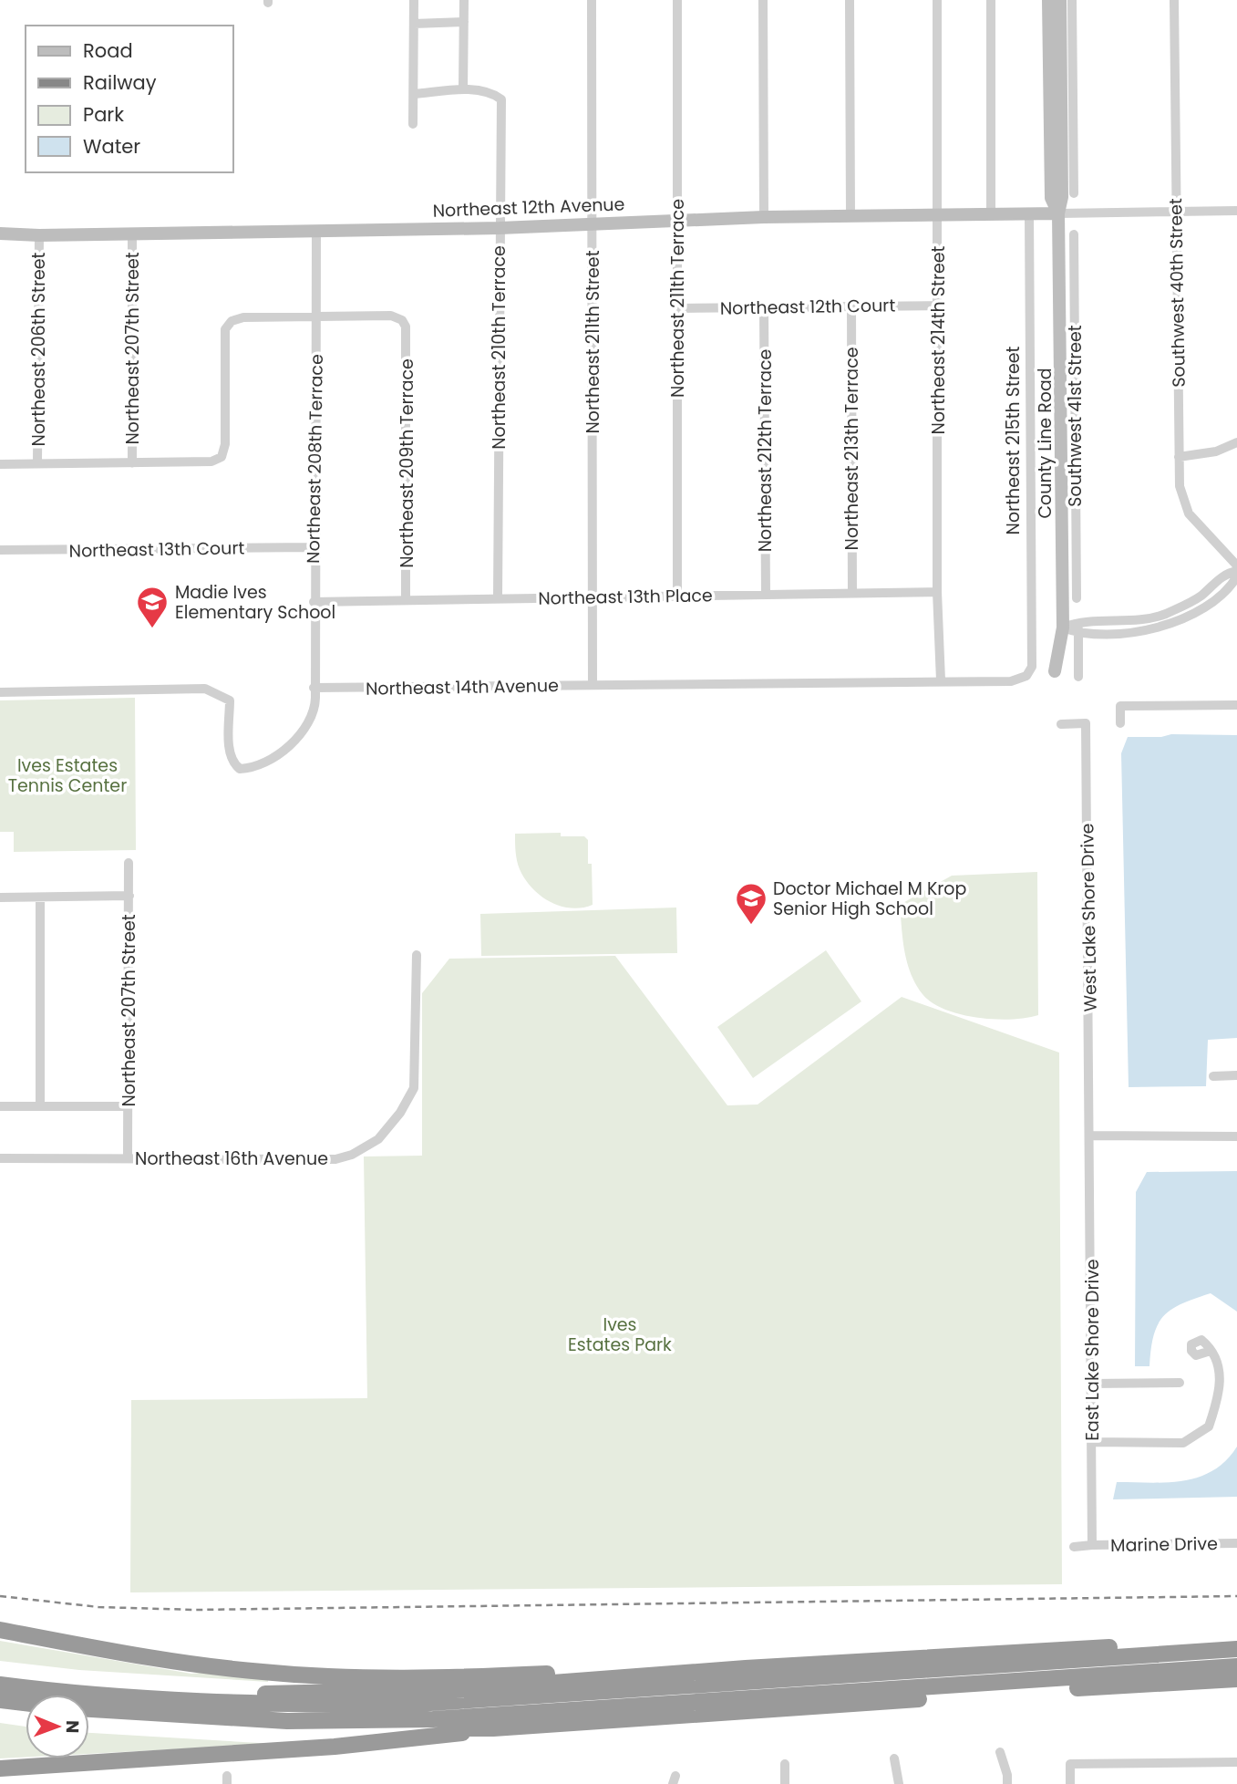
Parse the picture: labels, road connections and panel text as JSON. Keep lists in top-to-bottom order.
{
  "streets": {
    "street": [
      "Northeast 12th Avenue",
      "Southwest 40th Street",
      "Northeast 211th Terrace",
      "Northeast 12th Court",
      "Northeast 214th Street",
      "Northeast 211th Street",
      "Northeast 210th Terrace",
      "Northeast 207th Street",
      "Northeast 206th Street",
      "Southwest 41st Street",
      "Northeast 215th Street",
      "County Line Road",
      "Northeast 213th Terrace",
      "Northeast 212th Terrace",
      "Northeast 208th Terrace",
      "Northeast 209th Terrace",
      "Northeast 13th Court",
      "Northeast 13th Place",
      "Northeast 14th Avenue",
      "West Lake Shore Drive",
      "Northeast 16th Avenue",
      "East Lake Shore Drive",
      "Marine Drive"
    ]
  },
  "crossings": [
    ["Northeast 12th Avenue", "Northeast 211th Terrace"],
    ["Northeast 12th Avenue", "Northeast 214th Street"],
    ["Northeast 12th Avenue", "Northeast 211th Street"],
    ["Northeast 12th Avenue", "Northeast 210th Terrace"],
    ["Northeast 12th Avenue", "Northeast 207th Street"],
    ["Northeast 12th Avenue", "Northeast 206th Street"],
    ["Northeast 12th Avenue", "Northeast 215th Street"],
    ["Northeast 12th Avenue", "County Line Road"],
    ["Northeast 12th Avenue", "Northeast 208th Terrace"],
    ["Northeast 211th Terrace", "Northeast 12th Court"],
    ["Northeast 211th Terrace", "Northeast 13th Place"],
    ["Northeast 12th Court", "Northeast 214th Street"],
    ["Northeast 12th Court", "Northeast 213th Terrace"],
    ["Northeast 12th Court", "Northeast 212th Terrace"],
    ["Northeast 214th Street", "Northeast 13th Place"],
    ["Northeast 214th Street", "Northeast 14th Avenue"],
    ["Northeast 211th Street", "Northeast 13th Place"],
    ["Northeast 211th Street", "Northeast 14th Avenue"],
    ["Northeast 210th Terrace", "Northeast 13th Place"],
    ["Northeast 207th Street", "Northeast 16th Avenue"],
    ["Northeast 215th Street", "Northeast 14th Avenue"],
    ["Northeast 213th Terrace", "Northeast 13th Place"],
    ["Northeast 212th Terrace", "Northeast 13th Place"],
    ["Northeast 208th Terrace", "Northeast 209th Terrace"],
    ["Northeast 208th Terrace", "Northeast 13th Court"],
    ["Northeast 208th Terrace", "Northeast 13th Place"],
    ["Northeast 208th Terrace", "Northeast 14th Avenue"],
    ["Northeast 209th Terrace", "Northeast 13th Place"],
    ["West Lake Shore Drive", "East Lake Shore Drive"],
    ["East Lake Shore Drive", "Marine Drive"]
  ],
  "parks": ["Ives Estates Tennis Center", "Ives Estates Park"],
  "places": {
    "school or university": ["Madie Ives Elementary School", "Doctor Michael M Krop Senior High School"]
  },
  "legend": [
    "Road",
    "Railway",
    "Park",
    "Water"
  ],
  "north": "right"
}
